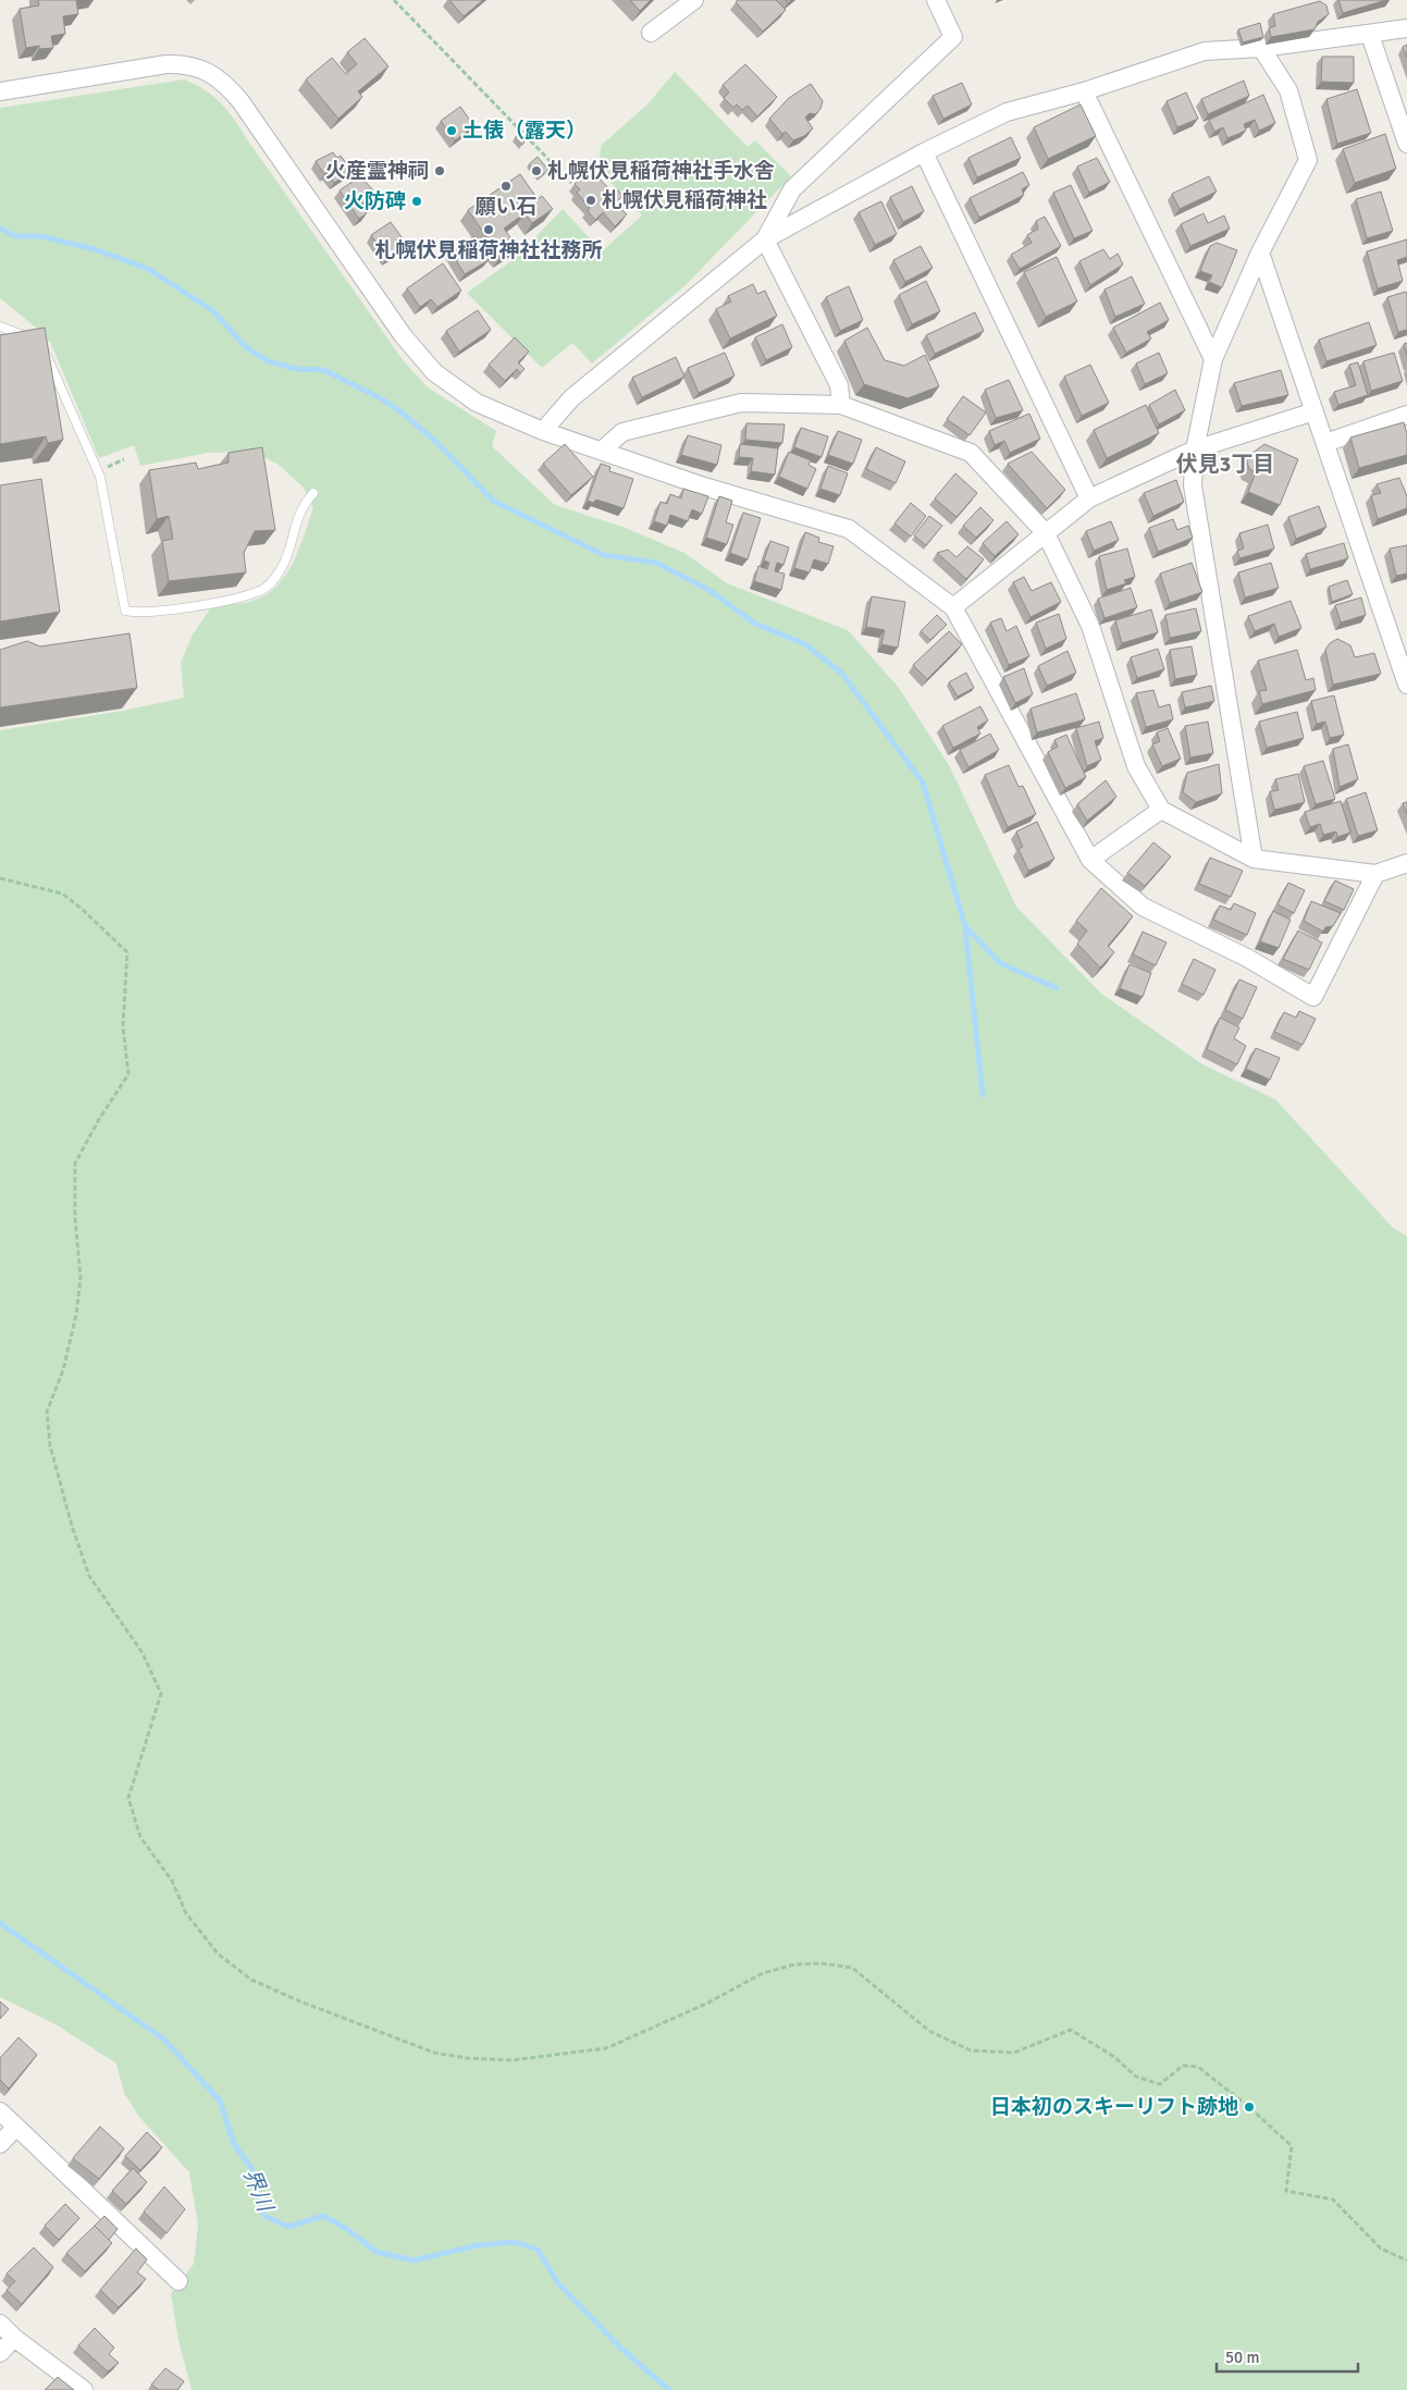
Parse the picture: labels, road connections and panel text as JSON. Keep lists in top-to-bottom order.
{
  "districts": ["伏見3丁目"],
  "water": ["界川"],
  "places": [
    "土俵（露天）",
    "火産霊神祠",
    "札幌伏見稲荷神社手水舎",
    "願い石",
    "札幌伏見稲荷神社",
    "火防碑",
    "札幌伏見稲荷神社社務所",
    "日本初のスキーリフト跡地"
  ],
  "scale_bar": "50 m"
}
